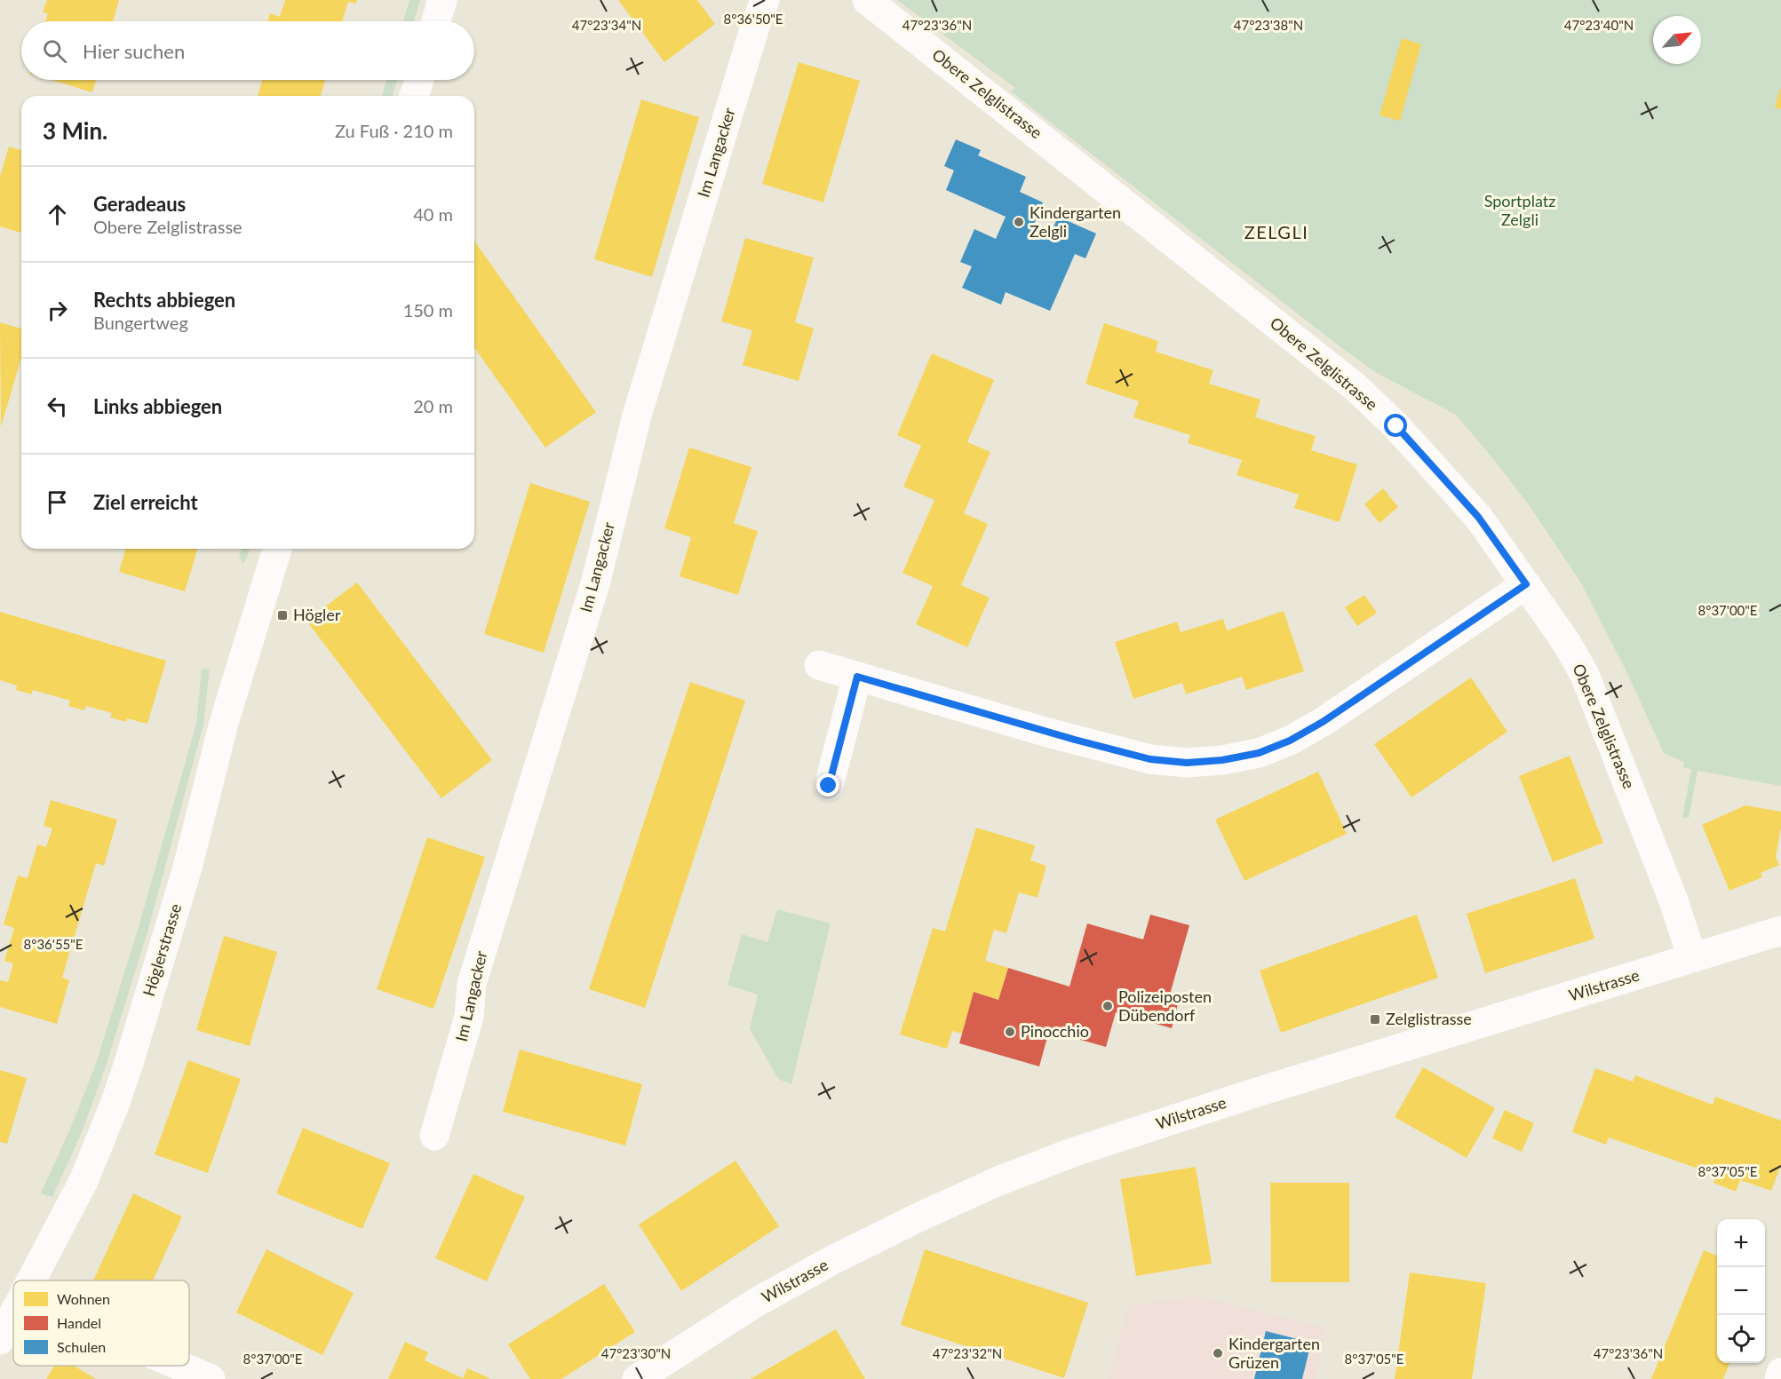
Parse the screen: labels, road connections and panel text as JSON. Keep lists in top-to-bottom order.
{
  "streets": {
    "street": [
      "Obere Zelglistrasse",
      "Im Langacker",
      "Höglerstrasse",
      "Wilstrasse"
    ]
  },
  "crossings": [
    ["Obere Zelglistrasse", "Wilstrasse"]
  ],
  "districts": ["ZELGLI"],
  "parks": ["Sportplatz Zelgli"],
  "places": {
    "other": [
      "Kindergarten Zelgli",
      "Polizeiposten Dübendorf",
      "Pinocchio",
      "Kindergarten Grüzen"
    ],
    "transit": ["Högler", "Zelglistrasse"]
  },
  "legend": ["Wohnen", "Handel", "Schulen"],
  "north": "top right",
  "page": {
    "search": "Hier suchen",
    "heading": ["3 Min.", "Zu Fuß · 210 m"],
    "list": [
      ["Geradeaus", "Obere Zelglistrasse", "40 m"],
      ["Rechts abbiegen", "Bungertweg", "150 m"],
      ["Links abbiegen", "20 m"],
      "Ziel erreicht"
    ],
    "map_buttons": ["+", "−"]
  },
  "coordinates": [
    "8°36'50\"E",
    "47°23'34\"N",
    "47°23'36\"N",
    "47°23'38\"N",
    "47°23'40\"N",
    "8°37'00\"E",
    "8°36'55\"E",
    "8°37'05\"E",
    "47°23'30\"N",
    "47°23'32\"N"
  ]
}
